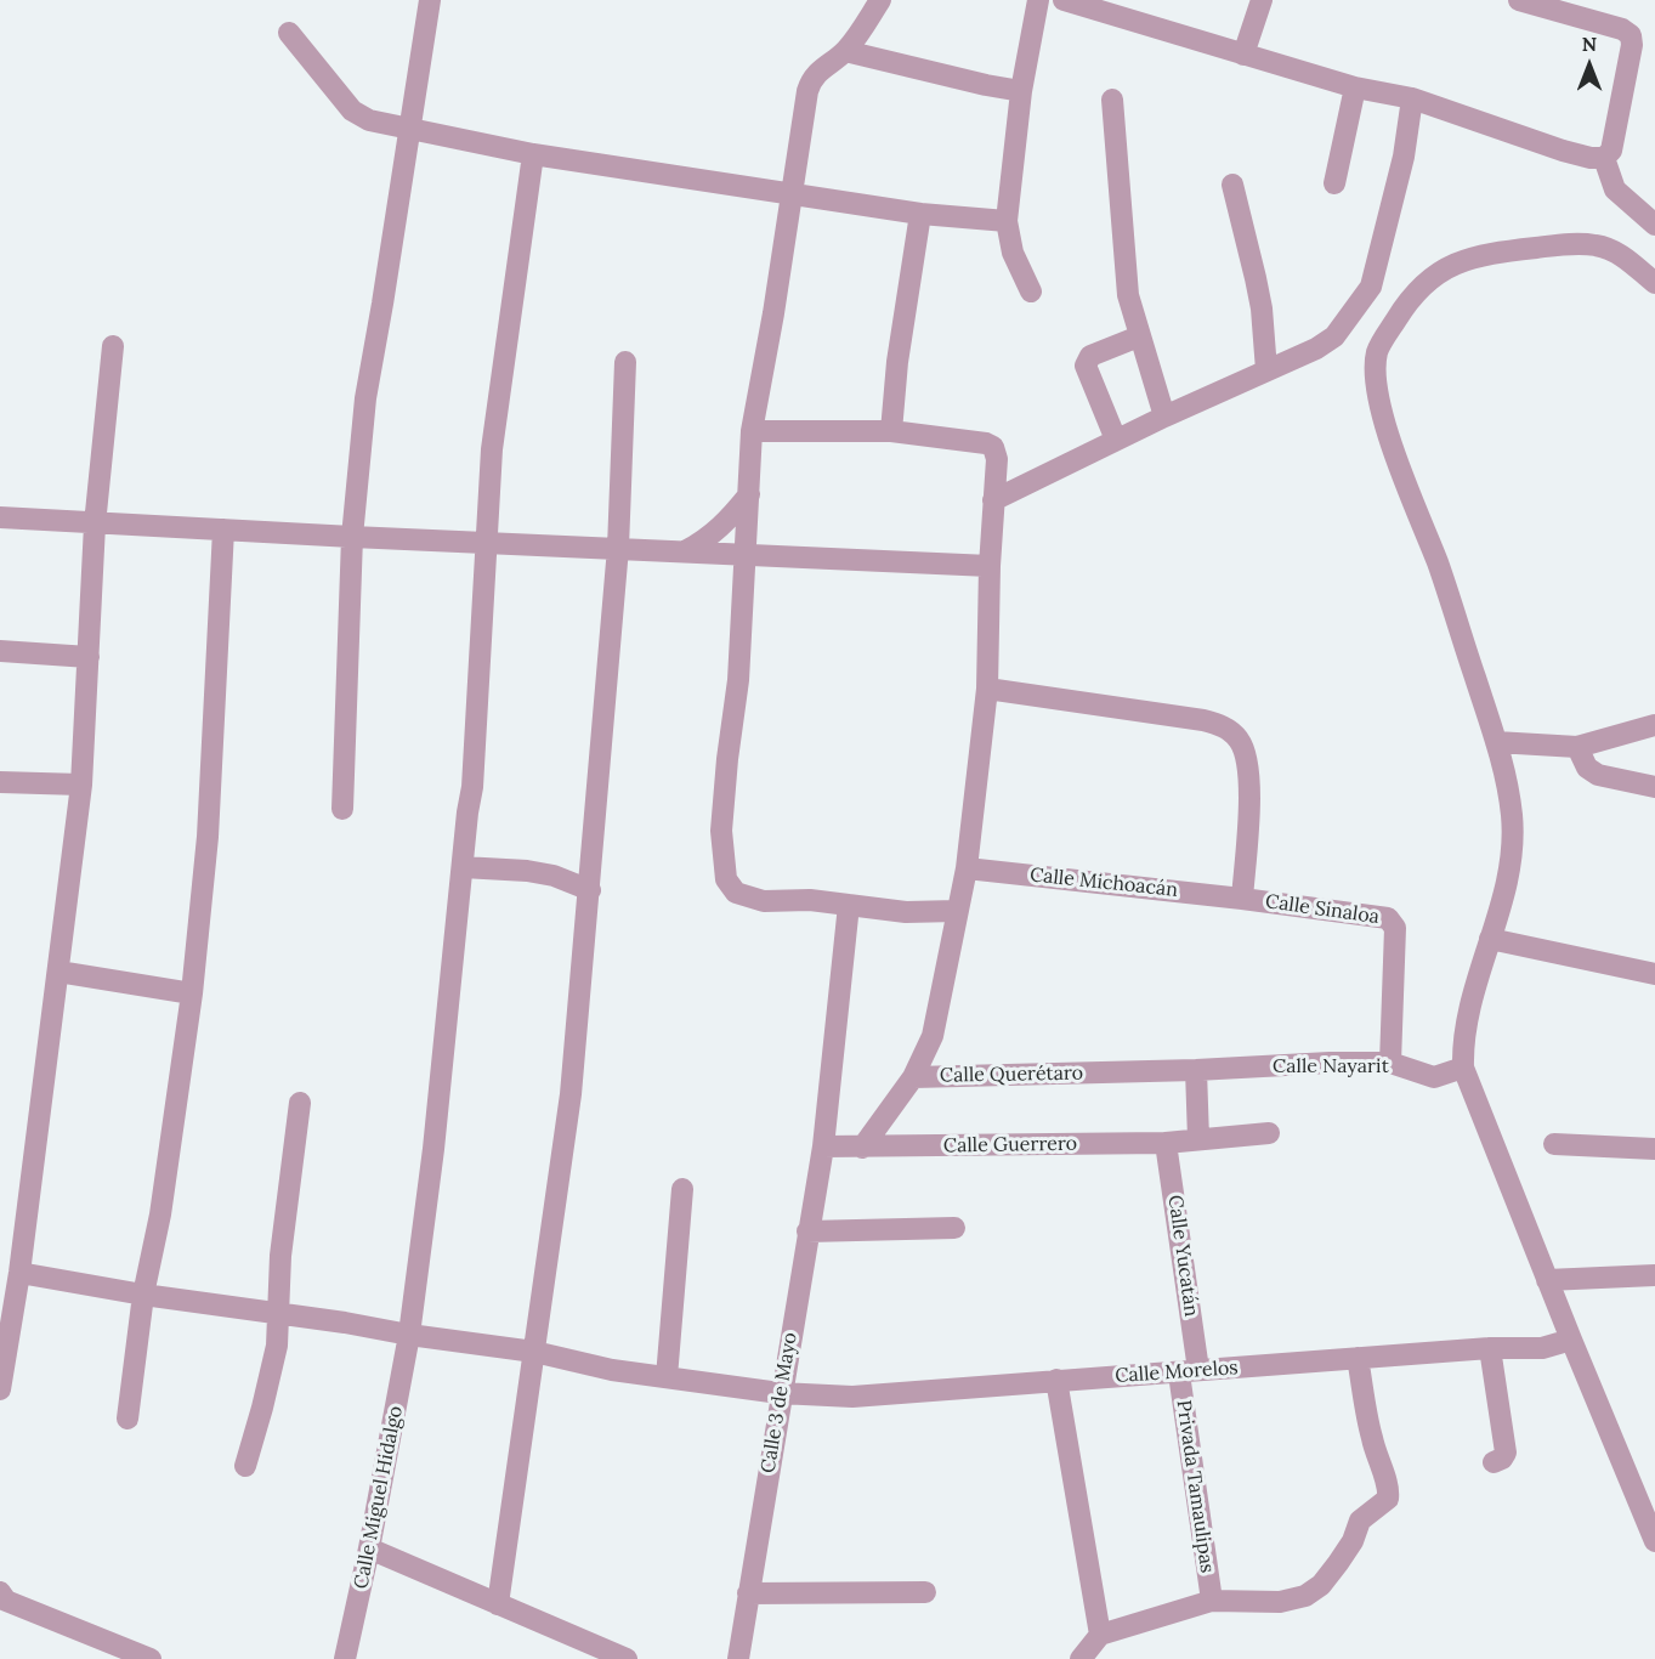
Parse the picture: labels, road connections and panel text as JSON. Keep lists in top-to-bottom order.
{
  "streets": {
    "street": [
      "Calle Michoacán",
      "Calle Sinaloa",
      "Calle Nayarit",
      "Calle Querétaro",
      "Calle Guerrero",
      "Calle Yucatán",
      "Calle Morelos",
      "Calle 3 de Mayo",
      "Privada Tamaulipas",
      "Calle Miguel Hidalgo"
    ]
  },
  "crossings": [
    ["Calle Michoacán", "Calle Sinaloa"],
    ["Calle Sinaloa", "Calle Nayarit"],
    ["Calle Nayarit", "Calle Querétaro"],
    ["Calle Querétaro", "Calle Guerrero"],
    ["Calle Guerrero", "Calle Yucatán"],
    ["Calle Guerrero", "Calle 3 de Mayo"],
    ["Calle Yucatán", "Calle Morelos"],
    ["Calle Yucatán", "Privada Tamaulipas"],
    ["Calle Morelos", "Calle 3 de Mayo"],
    ["Calle Morelos", "Privada Tamaulipas"],
    ["Calle Morelos", "Calle Miguel Hidalgo"]
  ],
  "north": "top"
}
